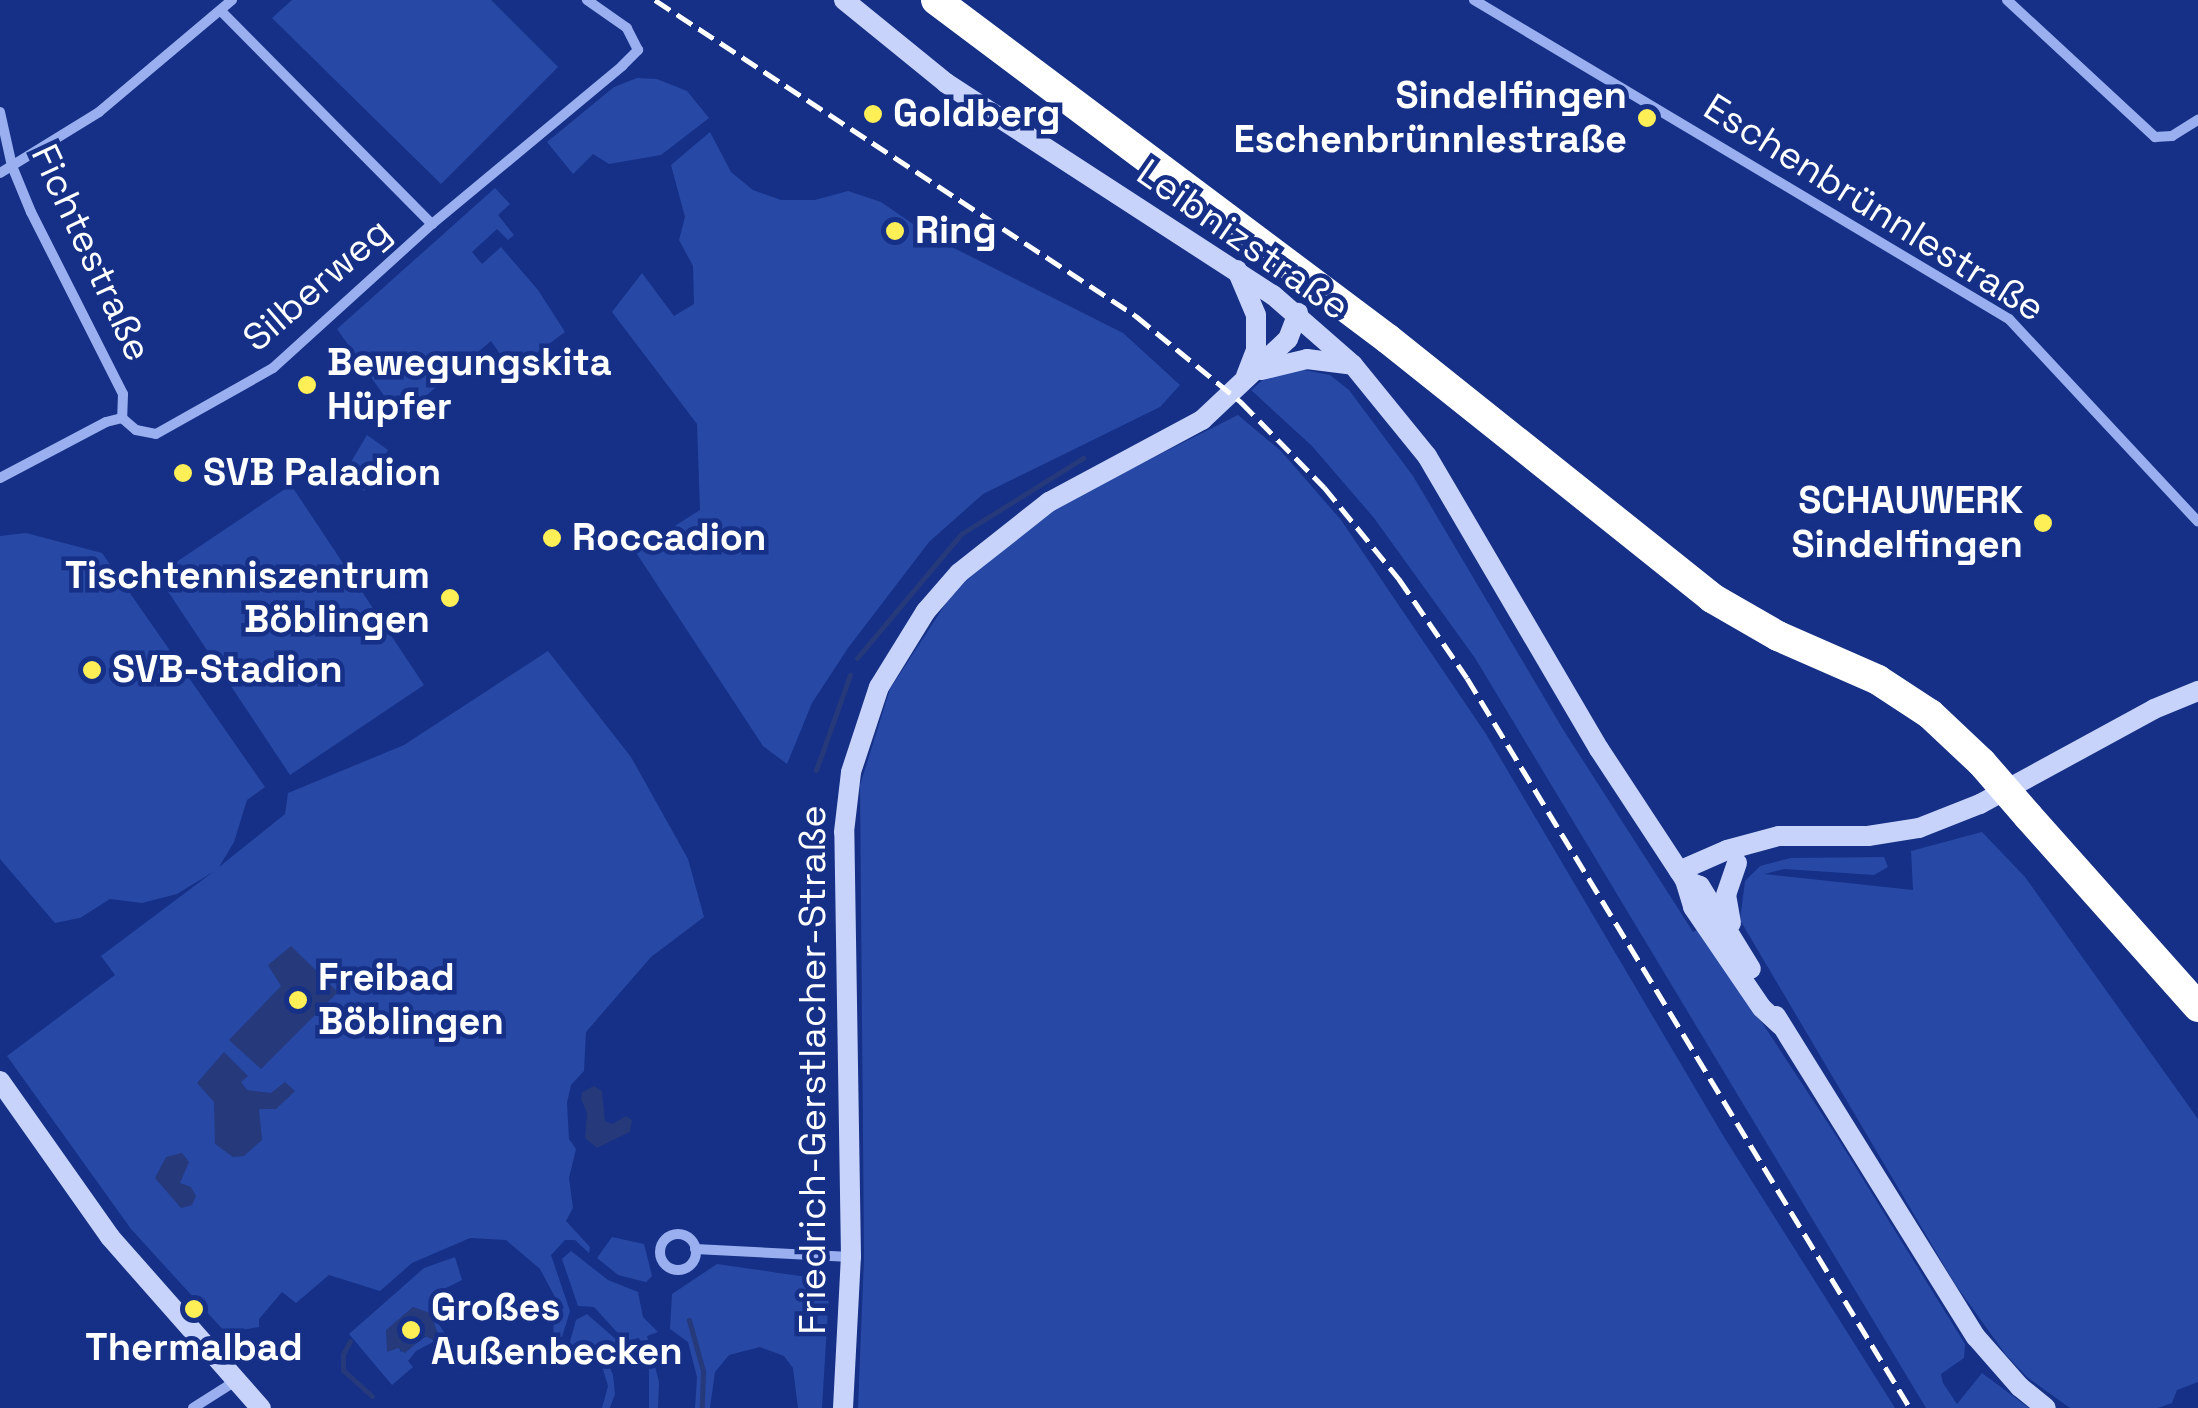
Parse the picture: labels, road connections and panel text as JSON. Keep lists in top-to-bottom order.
{
  "streets": {
    "street": [
      "Eschenbrünnlestraße",
      "Leibnizstraße",
      "Fichtestraße",
      "Silberweg",
      "Friedrich-Gerstlacher-Straße"
    ]
  },
  "crossings": [
    ["Leibnizstraße", "Friedrich-Gerstlacher-Straße"],
    ["Fichtestraße", "Silberweg"]
  ],
  "places": [
    "Goldberg",
    "Sindelfingen Eschenbrünnlestraße",
    "Ring",
    "Bewegungskita Hüpfer",
    "SVB Paladion",
    "SCHAUWERK Sindelfingen",
    "Roccadion",
    "Tischtenniszentrum Böblingen",
    "SVB-Stadion",
    "Freibad Böblingen",
    "Thermalbad",
    "Großes Außenbecken"
  ]
}
